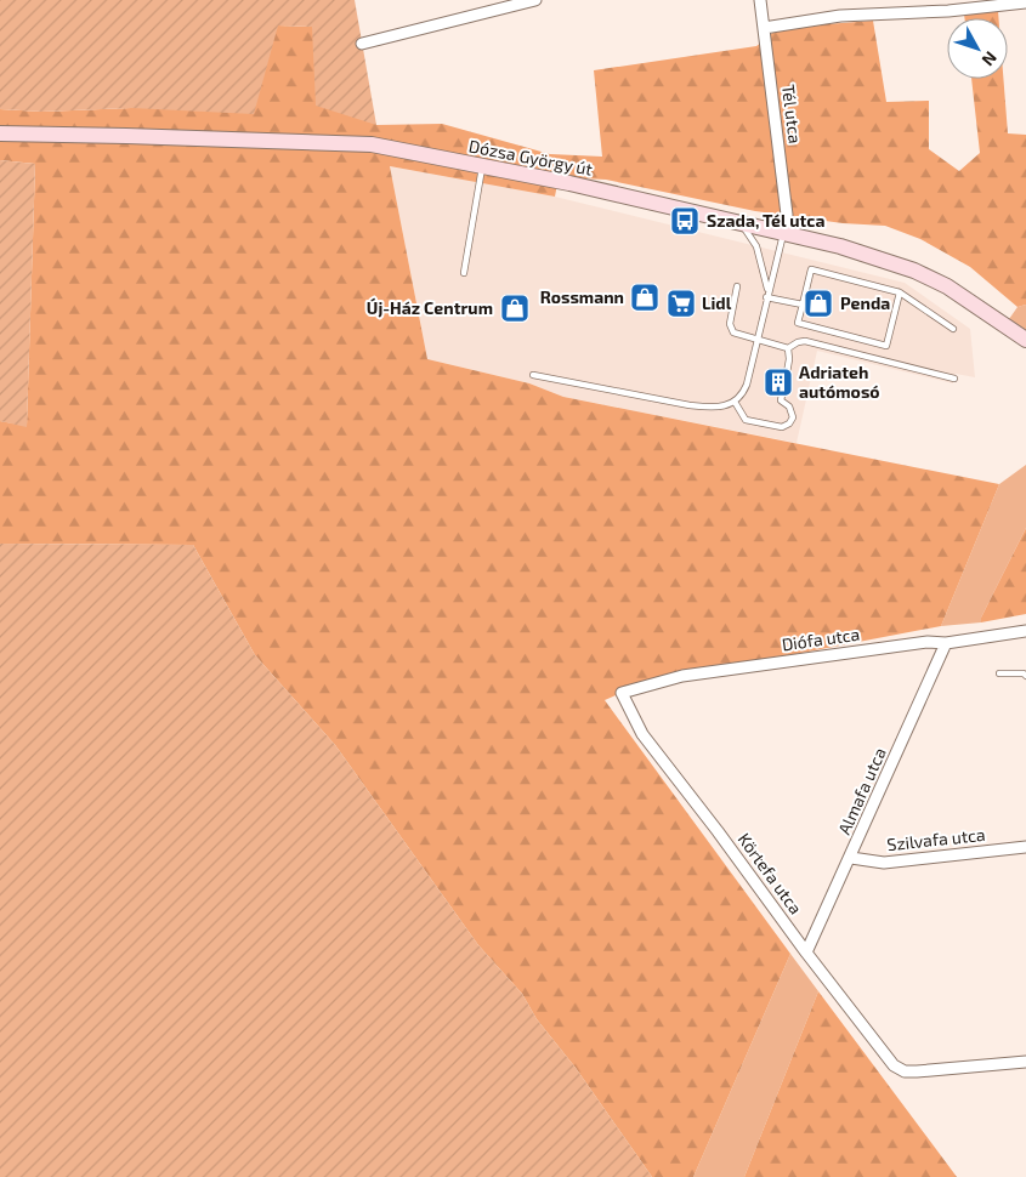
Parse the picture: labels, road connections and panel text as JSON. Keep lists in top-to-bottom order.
{
  "streets": {
    "main road": ["Dózsa György út"],
    "street": [
      "Tél utca",
      "Diófa utca",
      "Almafa utca",
      "Szilvafa utca",
      "Körtefa utca"
    ]
  },
  "crossings": [
    ["Tél utca", "Dózsa György út"],
    ["Diófa utca", "Almafa utca"],
    ["Diófa utca", "Körtefa utca"],
    ["Almafa utca", "Szilvafa utca"],
    ["Almafa utca", "Körtefa utca"]
  ],
  "places": {
    "bus stop": ["Szada, Tél utca"],
    "shop": ["Rossmann", "Penda", "Új-Ház Centrum"],
    "supermarket": ["Lidl"],
    "building": ["Adriateh autómosó"]
  },
  "north": "bottom right"
}
